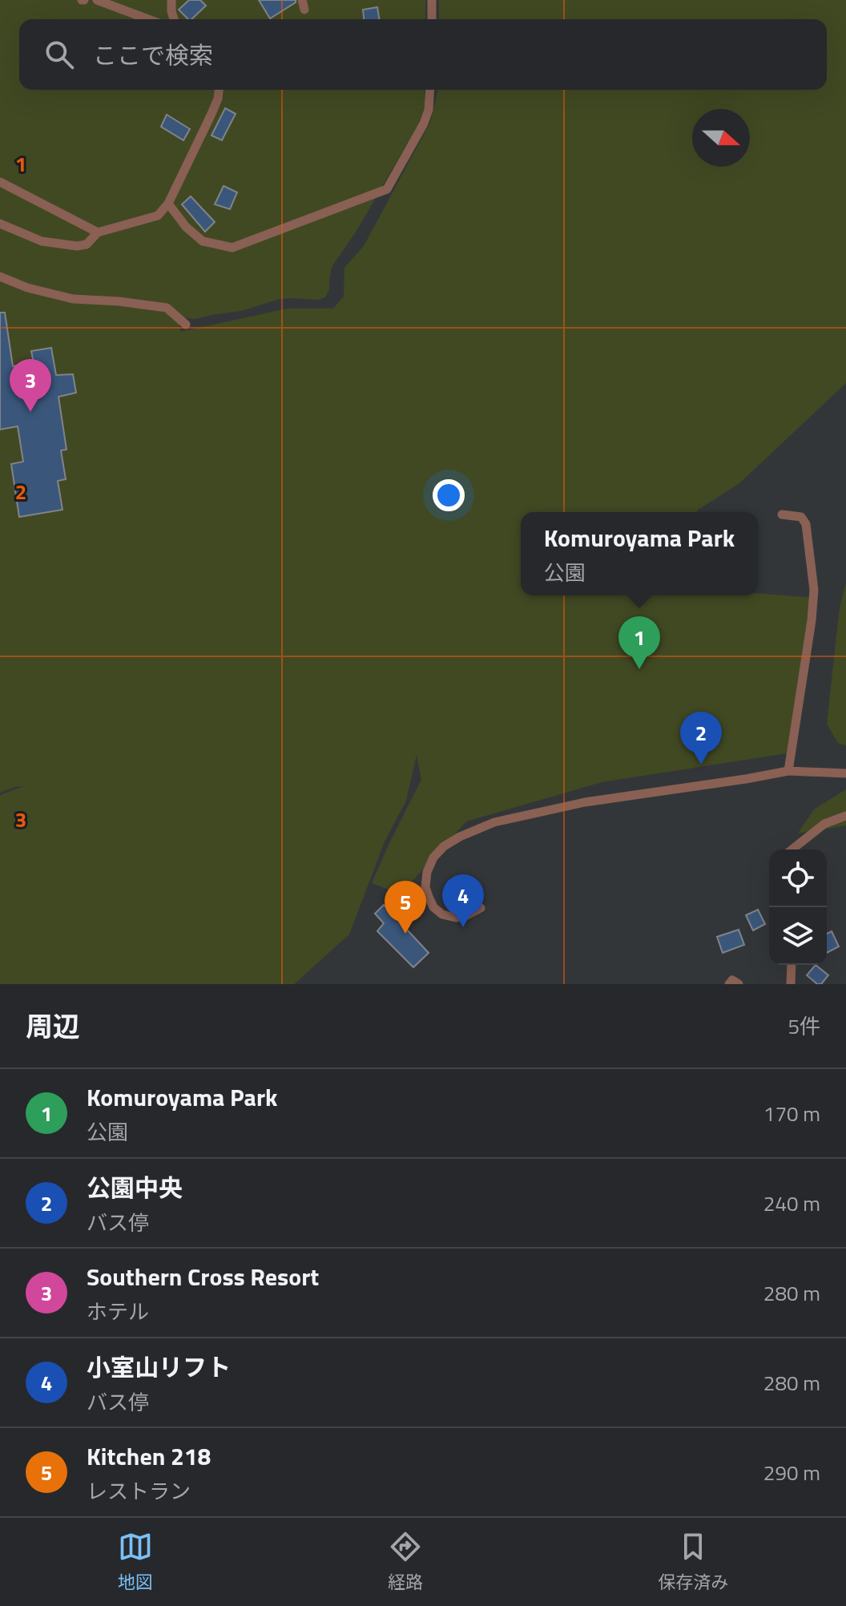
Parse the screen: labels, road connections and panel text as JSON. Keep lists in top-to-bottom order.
{
  "north": "right",
  "page": {
    "search": "ここで検索",
    "pins": [
      "3",
      "1",
      "2",
      "4",
      "5"
    ],
    "popup": ["Komuroyama Park", "公園"],
    "heading": ["周辺", "5件"],
    "list": [
      {
        "mark": "1",
        "name": "Komuroyama Park",
        "note": "公園",
        "value": "170 m"
      },
      {
        "mark": "2",
        "name": "公園中央",
        "note": "バス停",
        "value": "240 m"
      },
      {
        "mark": "3",
        "name": "Southern Cross Resort",
        "note": "ホテル",
        "value": "280 m"
      },
      {
        "mark": "4",
        "name": "小室山リフト",
        "note": "バス停",
        "value": "280 m"
      },
      {
        "mark": "5",
        "name": "Kitchen 218",
        "note": "レストラン",
        "value": "290 m"
      }
    ],
    "nav": ["地図", "経路", "保存済み"]
  },
  "grid": {
    "rows": ["1", "2", "3"]
  }
}
